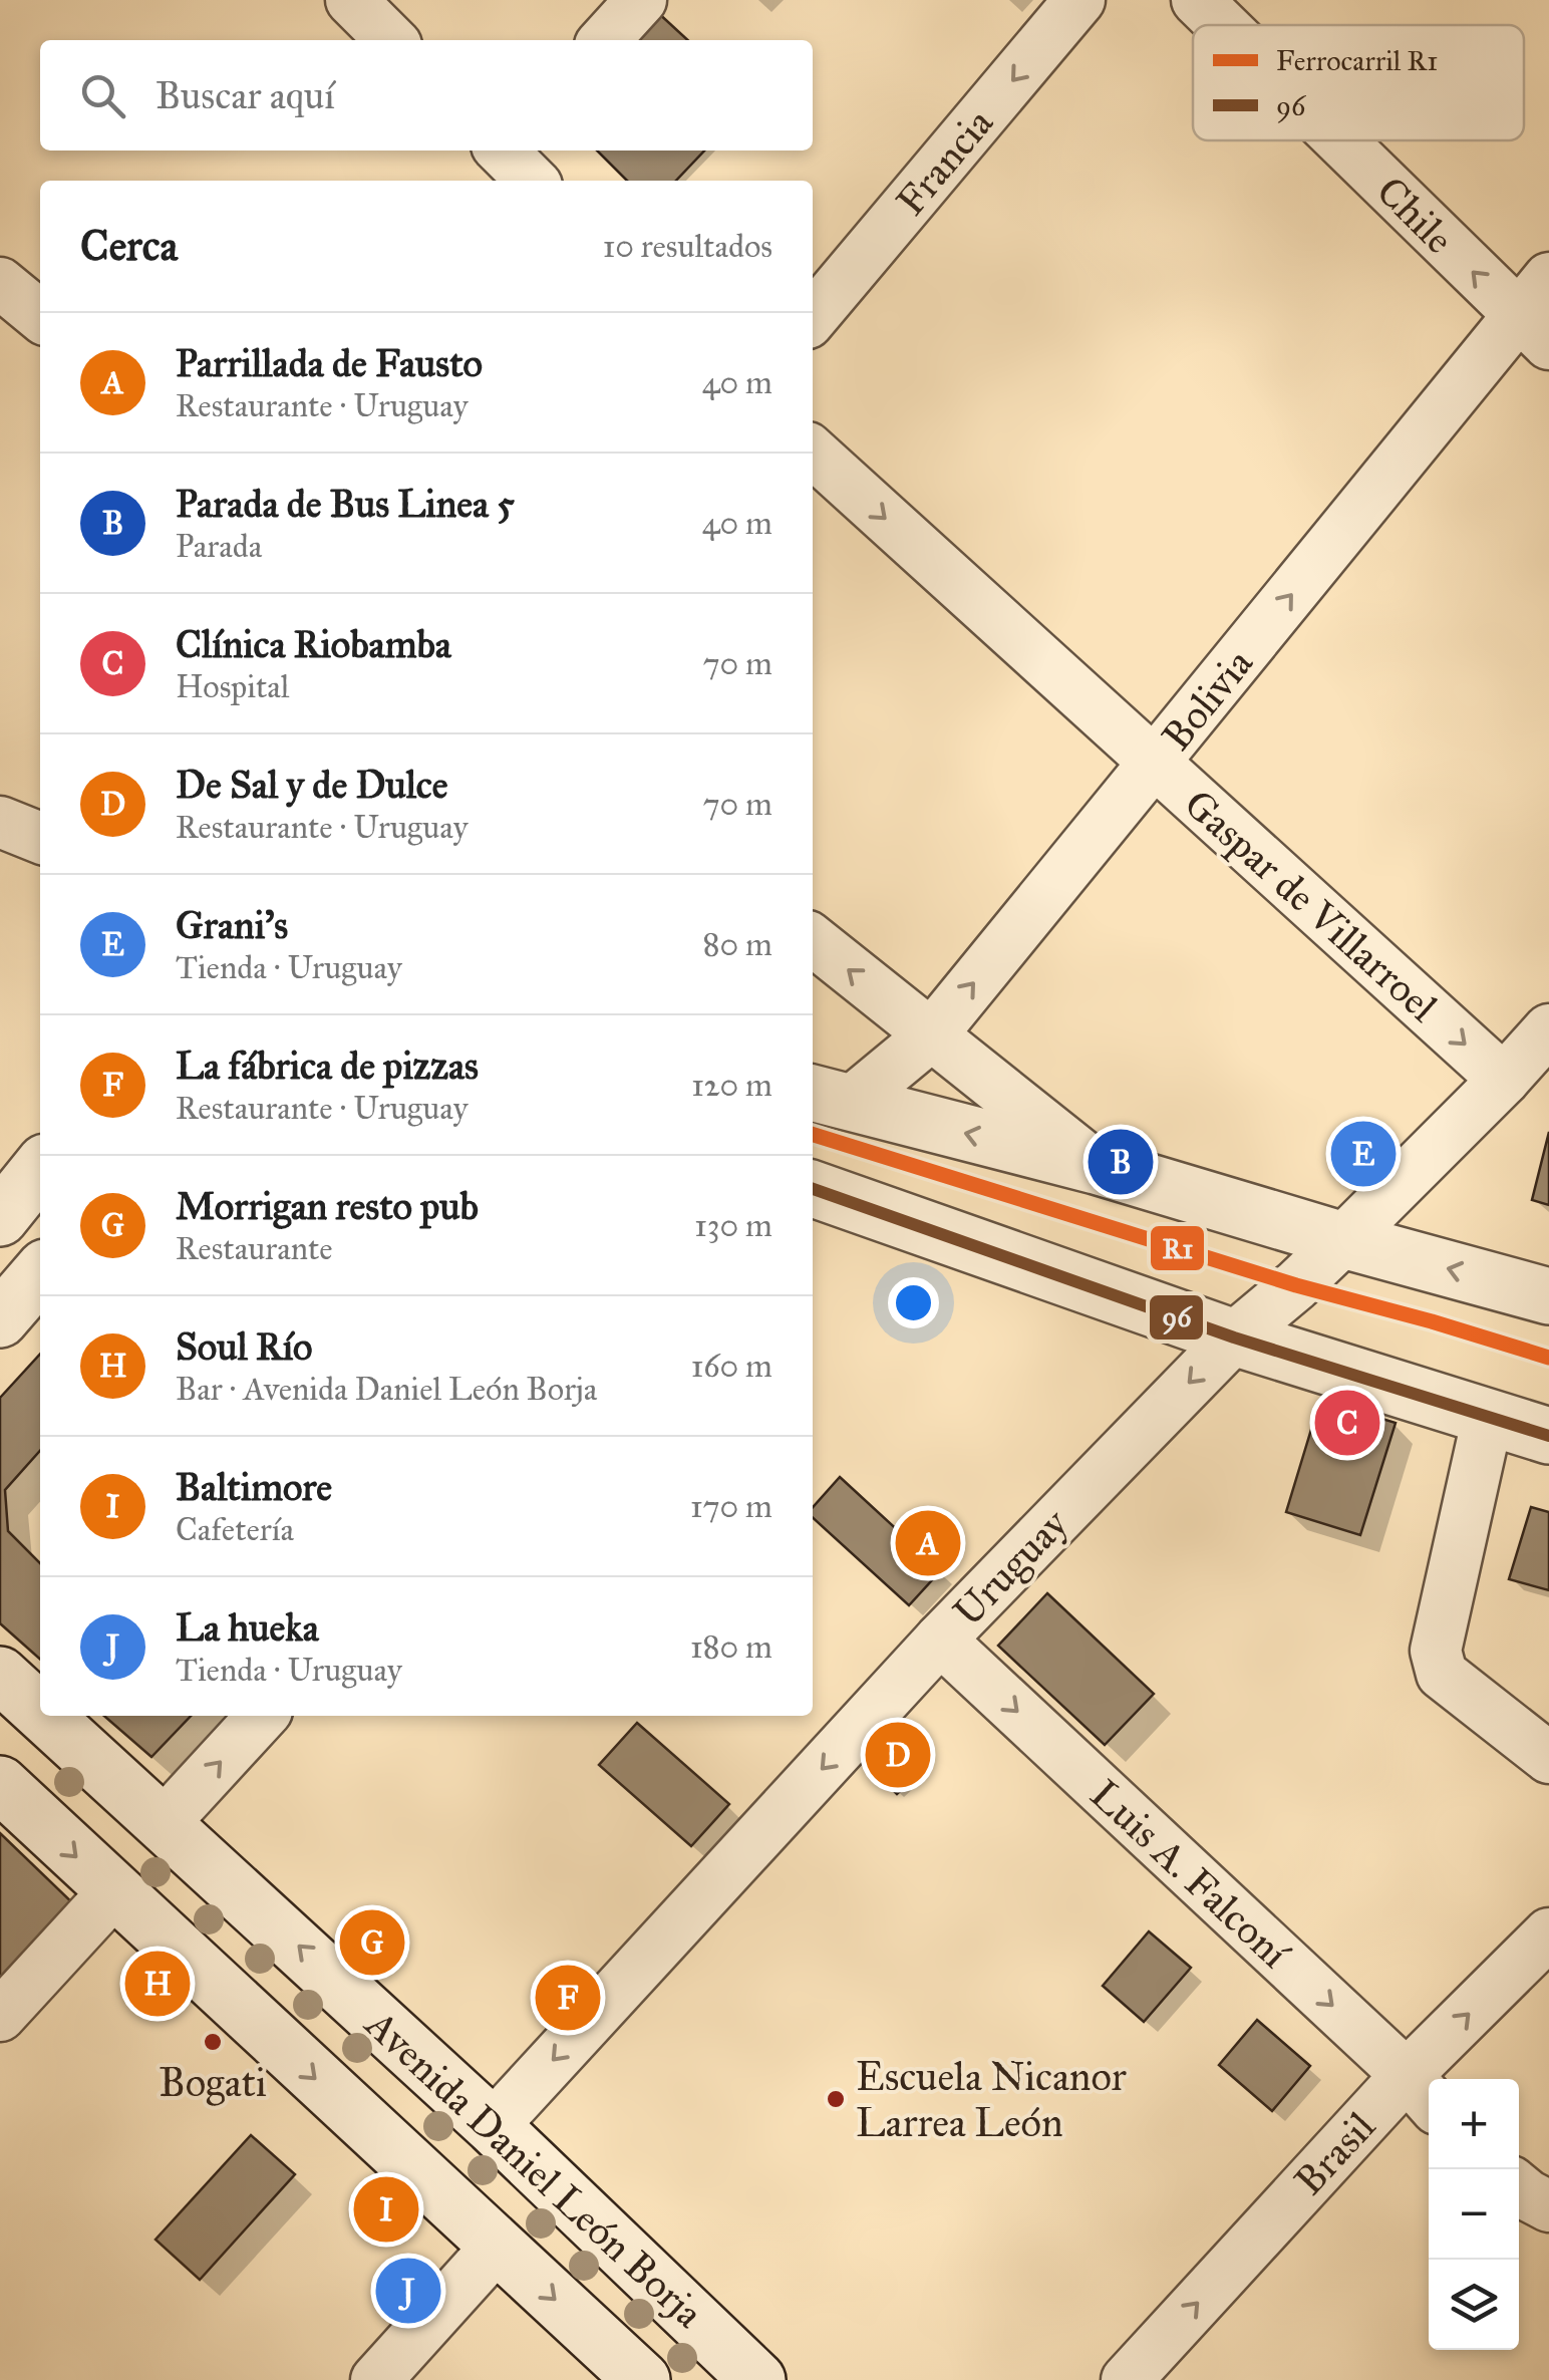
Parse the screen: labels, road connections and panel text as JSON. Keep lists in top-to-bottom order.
{
  "streets": {
    "main road": ["Avenida Daniel León Borja"],
    "street": [
      "Francia",
      "Chile",
      "Bolivia",
      "Gaspar de Villarroel",
      "Uruguay",
      "Luis A. Falconí",
      "Brasil"
    ]
  },
  "crossings": [
    ["Chile", "Bolivia"],
    ["Bolivia", "Gaspar de Villarroel"],
    ["Gaspar de Villarroel", "Uruguay"],
    ["Uruguay", "Luis A. Falconí"],
    ["Uruguay", "Avenida Daniel León Borja"],
    ["Luis A. Falconí", "Brasil"]
  ],
  "one_way": [
    "Francia",
    "Chile",
    "Bolivia",
    "Uruguay",
    "Luis A. Falconí",
    "Brasil"
  ],
  "places": ["Bogati", "Escuela Nicanor Larrea León"],
  "lines": ["rail line R1", "transit line 96"],
  "legend": ["Ferrocarril R1", "96"],
  "page": {
    "search": "Buscar aquí",
    "heading": ["Cerca", "10 resultados"],
    "list": [
      {
        "mark": "A",
        "name": "Parrillada de Fausto",
        "note": "Restaurante · Uruguay",
        "value": "40 m"
      },
      {
        "mark": "B",
        "name": "Parada de Bus Linea 5",
        "note": "Parada",
        "value": "40 m"
      },
      {
        "mark": "C",
        "name": "Clínica Riobamba",
        "note": "Hospital",
        "value": "70 m"
      },
      {
        "mark": "D",
        "name": "De Sal y de Dulce",
        "note": "Restaurante · Uruguay",
        "value": "70 m"
      },
      {
        "mark": "E",
        "name": "Grani's",
        "note": "Tienda · Uruguay",
        "value": "80 m"
      },
      {
        "mark": "F",
        "name": "La fábrica de pizzas",
        "note": "Restaurante · Uruguay",
        "value": "120 m"
      },
      {
        "mark": "G",
        "name": "Morrigan resto pub",
        "note": "Restaurante",
        "value": "130 m"
      },
      {
        "mark": "H",
        "name": "Soul Río",
        "note": "Bar · Avenida Daniel León Borja",
        "value": "160 m"
      },
      {
        "mark": "I",
        "name": "Baltimore",
        "note": "Cafetería",
        "value": "170 m"
      },
      {
        "mark": "J",
        "name": "La hueka",
        "note": "Tienda · Uruguay",
        "value": "180 m"
      }
    ],
    "pins": [
      "E",
      "B",
      "C",
      "A",
      "D",
      "G",
      "H",
      "F",
      "I",
      "J"
    ],
    "map_buttons": ["+", "−"]
  }
}
